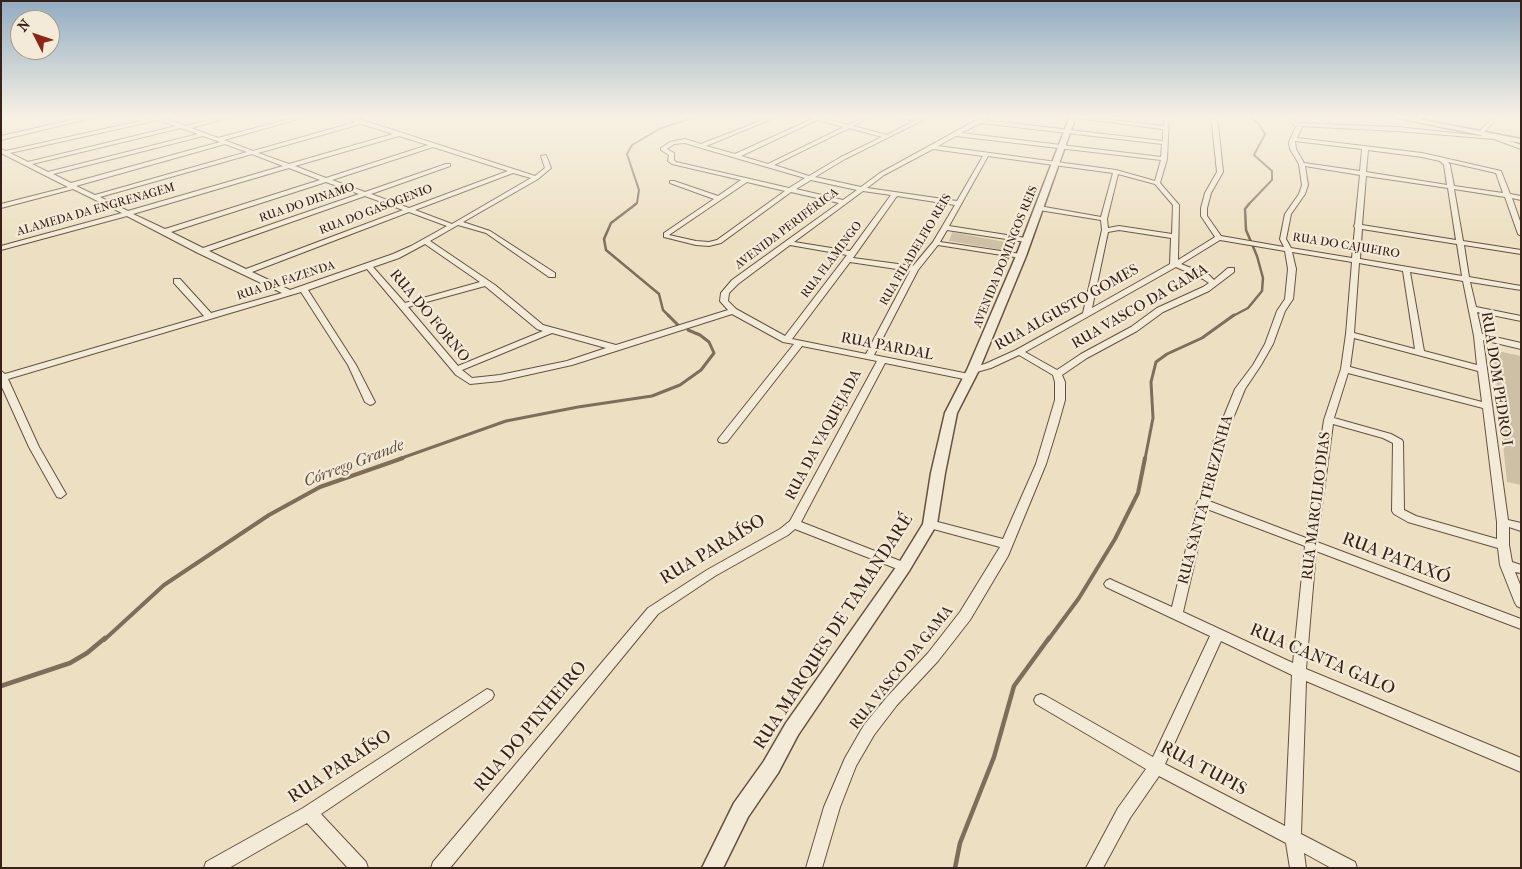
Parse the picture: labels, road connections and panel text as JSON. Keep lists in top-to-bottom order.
{
  "streets": {
    "street": [
      "RUA DO DINAMO",
      "ALAMEDA DA ENGRENAGEM",
      "RUA DO GASOGENIO",
      "AVENIDA PERIFÉRICA",
      "RUA DO CAJUEIRO",
      "RUA FILADELFIO REIS",
      "AVENIDA DOMINGOS REIS",
      "RUA FLAMINGO",
      "RUA DA FAZENDA",
      "RUA VASCO DA GAMA",
      "RUA ALGUSTO GOMES",
      "RUA DO FORNO",
      "RUA PARDAL",
      "RUA DOM PEDRO I",
      "RUA DA VAQUEJADA",
      "RUA SANTA TEREZINHA",
      "RUA MARCILIO DIAS",
      "RUA PARAÍSO",
      "RUA PATAXÓ",
      "RUA MARQUES DE TAMANDARÉ",
      "RUA CANTA GALO",
      "RUA DO PINHEIRO",
      "RUA TUPIS"
    ]
  },
  "crossings": [
    ["AVENIDA PERIFÉRICA", "RUA PARDAL"],
    ["RUA DO CAJUEIRO", "RUA DOM PEDRO I"],
    ["RUA DO CAJUEIRO", "RUA SANTA TEREZINHA"],
    ["RUA DO CAJUEIRO", "RUA MARCILIO DIAS"],
    ["RUA FILADELFIO REIS", "RUA PARDAL"],
    ["AVENIDA DOMINGOS REIS", "RUA ALGUSTO GOMES"],
    ["AVENIDA DOMINGOS REIS", "RUA PARDAL"],
    ["AVENIDA DOMINGOS REIS", "RUA MARQUES DE TAMANDARÉ"],
    ["RUA FLAMINGO", "RUA PARDAL"],
    ["RUA DA FAZENDA", "RUA DO FORNO"],
    ["RUA ALGUSTO GOMES", "RUA PARDAL"],
    ["RUA ALGUSTO GOMES", "RUA MARQUES DE TAMANDARÉ"],
    ["RUA PARDAL", "RUA DA VAQUEJADA"],
    ["RUA PARDAL", "RUA MARQUES DE TAMANDARÉ"],
    ["RUA DA VAQUEJADA", "RUA PARAÍSO"],
    ["RUA SANTA TEREZINHA", "RUA PATAXÓ"],
    ["RUA SANTA TEREZINHA", "RUA CANTA GALO"],
    ["RUA MARCILIO DIAS", "RUA PATAXÓ"],
    ["RUA MARCILIO DIAS", "RUA CANTA GALO"],
    ["RUA MARCILIO DIAS", "RUA TUPIS"],
    ["RUA PARAÍSO", "RUA DO PINHEIRO"]
  ],
  "water": ["Córrego Grande"],
  "north": "top left"
}
